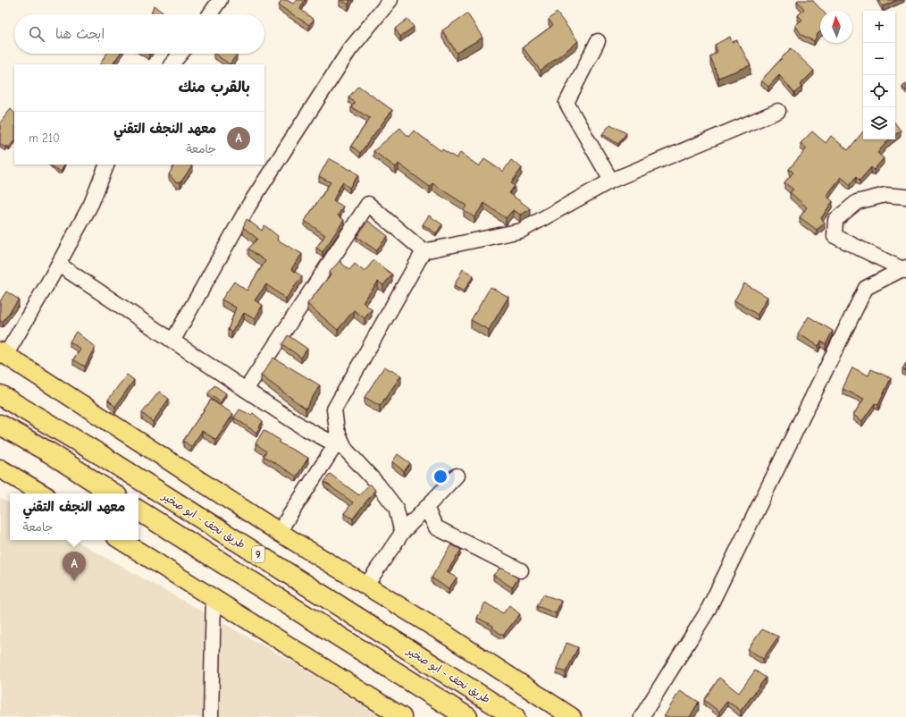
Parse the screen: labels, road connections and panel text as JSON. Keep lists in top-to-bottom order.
{
  "streets": {
    "highway": ["طريق نجف - ابو صخير", "9"]
  },
  "north": "top",
  "page": {
    "map_buttons": ["+", "−"],
    "search": "ابحث هنا",
    "heading": "بالقرب منك",
    "list": [
      {
        "mark": "A",
        "name": "معهد النجف التقني",
        "note": "جامعة",
        "value": "210 m"
      }
    ],
    "popup": ["معهد النجف التقني", "جامعة"],
    "pins": "A"
  }
}
